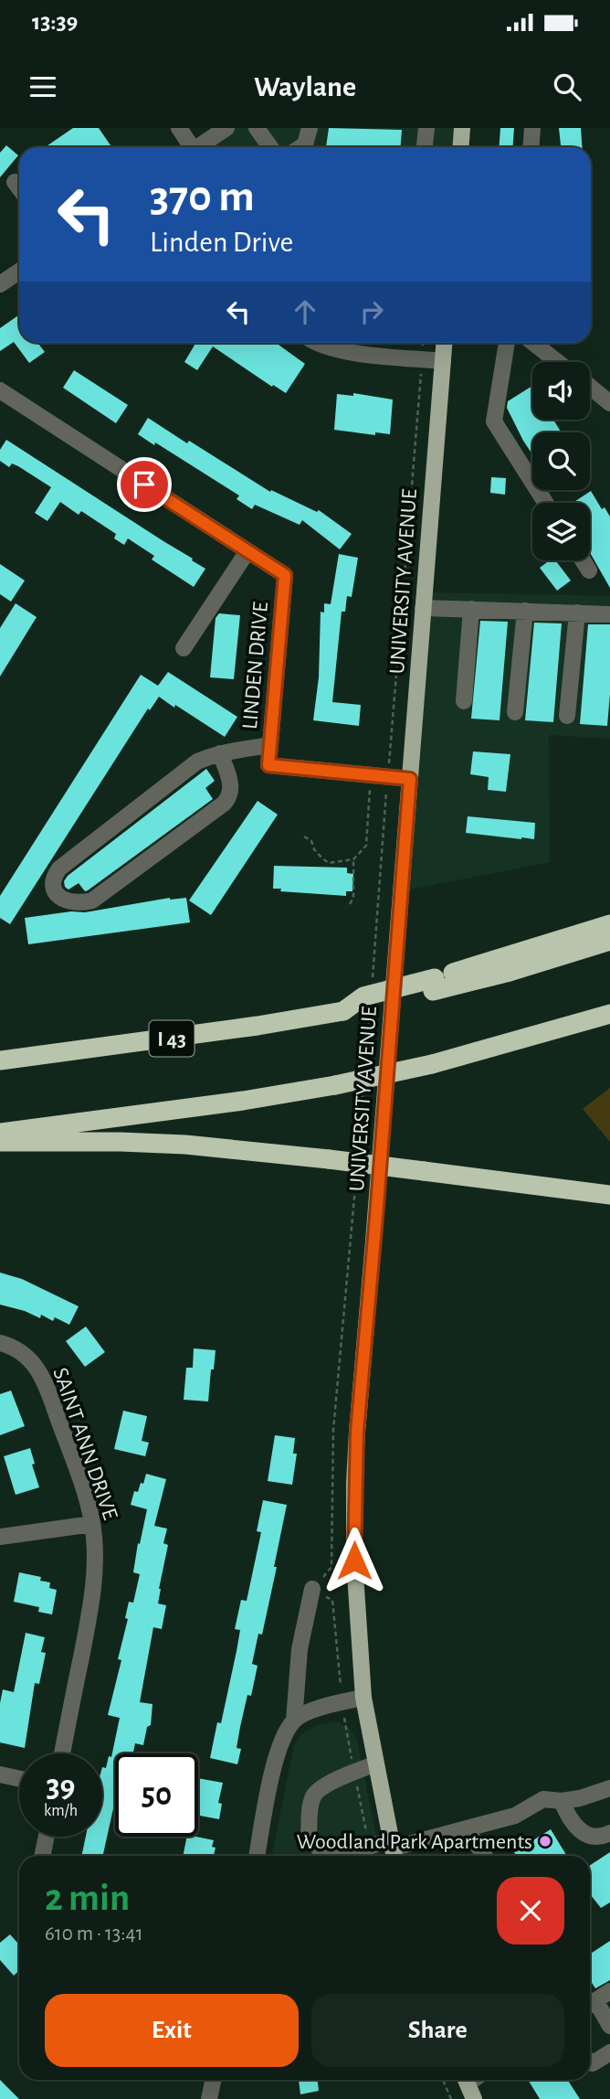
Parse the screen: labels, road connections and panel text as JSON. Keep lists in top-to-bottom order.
{
  "streets": {
    "highway": ["I 43"],
    "main road": ["UNIVERSITY AVENUE"],
    "street": ["LINDEN DRIVE", "SAINT ANN DRIVE"]
  },
  "crossings": [
    ["UNIVERSITY AVENUE", "LINDEN DRIVE"]
  ],
  "places": ["Woodland Park Apartments"],
  "page": {
    "status": "13:39",
    "header": "Waylane",
    "turn": ["370 m", "Linden Drive"],
    "speed": "39 km/h",
    "limit": "50",
    "heading": ["2 min", "610 m · 13:41"],
    "buttons": ["Exit", "Share"]
  }
}
